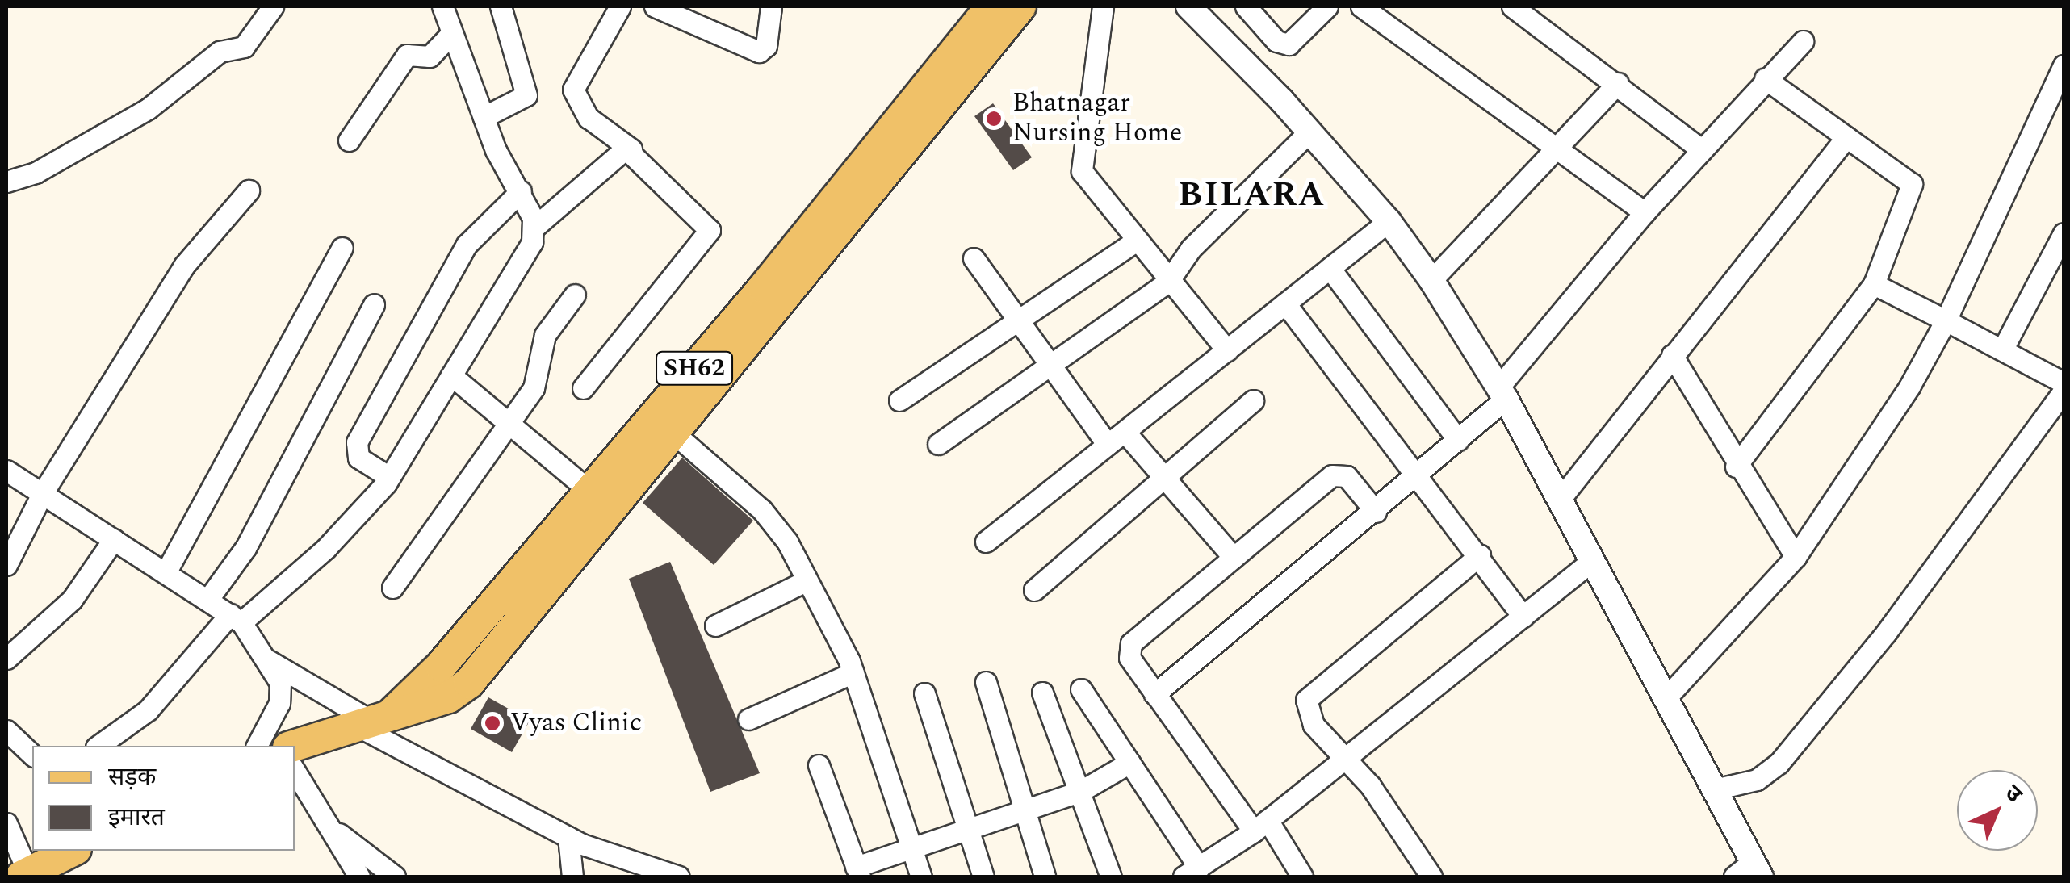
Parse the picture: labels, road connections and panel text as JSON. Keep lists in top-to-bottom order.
{
  "streets": {
    "main road": ["SH62"]
  },
  "districts": ["BILARA"],
  "places": ["Bhatnagar Nursing Home", "Vyas Clinic"],
  "legend": ["सड़क", "इमारत"],
  "north": "top right"
}
